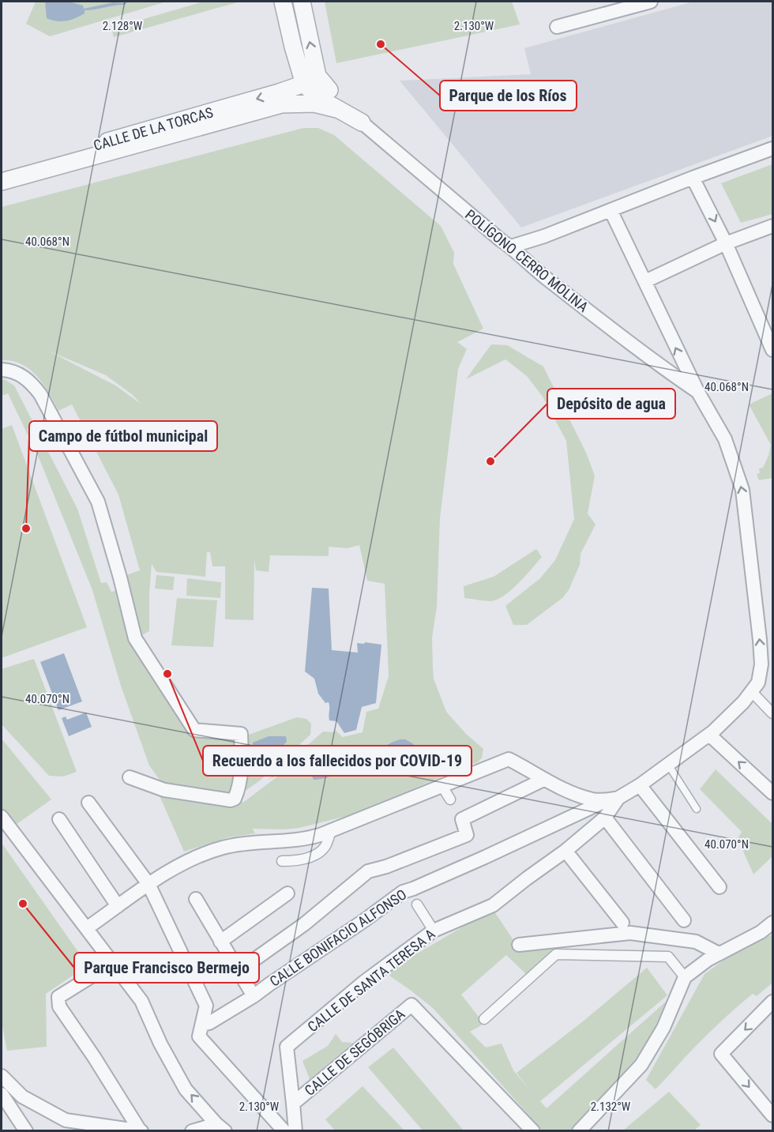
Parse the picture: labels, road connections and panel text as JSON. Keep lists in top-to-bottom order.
{
  "streets": {
    "street": [
      "CALLE DE LA TORCAS",
      "POLÍGONO CERRO MOLINA",
      "CALLE BONIFACIO ALFONSO",
      "CALLE DE SANTA TERESA A",
      "CALLE DE SEGÓBRIGA"
    ]
  },
  "crossings": [
    ["CALLE BONIFACIO ALFONSO", "CALLE DE SANTA TERESA A"],
    ["CALLE DE SANTA TERESA A", "CALLE DE SEGÓBRIGA"]
  ],
  "places": [
    "Parque de los Ríos",
    "Depósito de agua",
    "Campo de fútbol municipal",
    "Recuerdo a los fallecidos por COVID-19",
    "Parque Francisco Bermejo"
  ],
  "coordinates": [
    "2.128°W",
    "2.130°W",
    "40.068°N",
    "40.070°N",
    "2.132°W"
  ]
}
